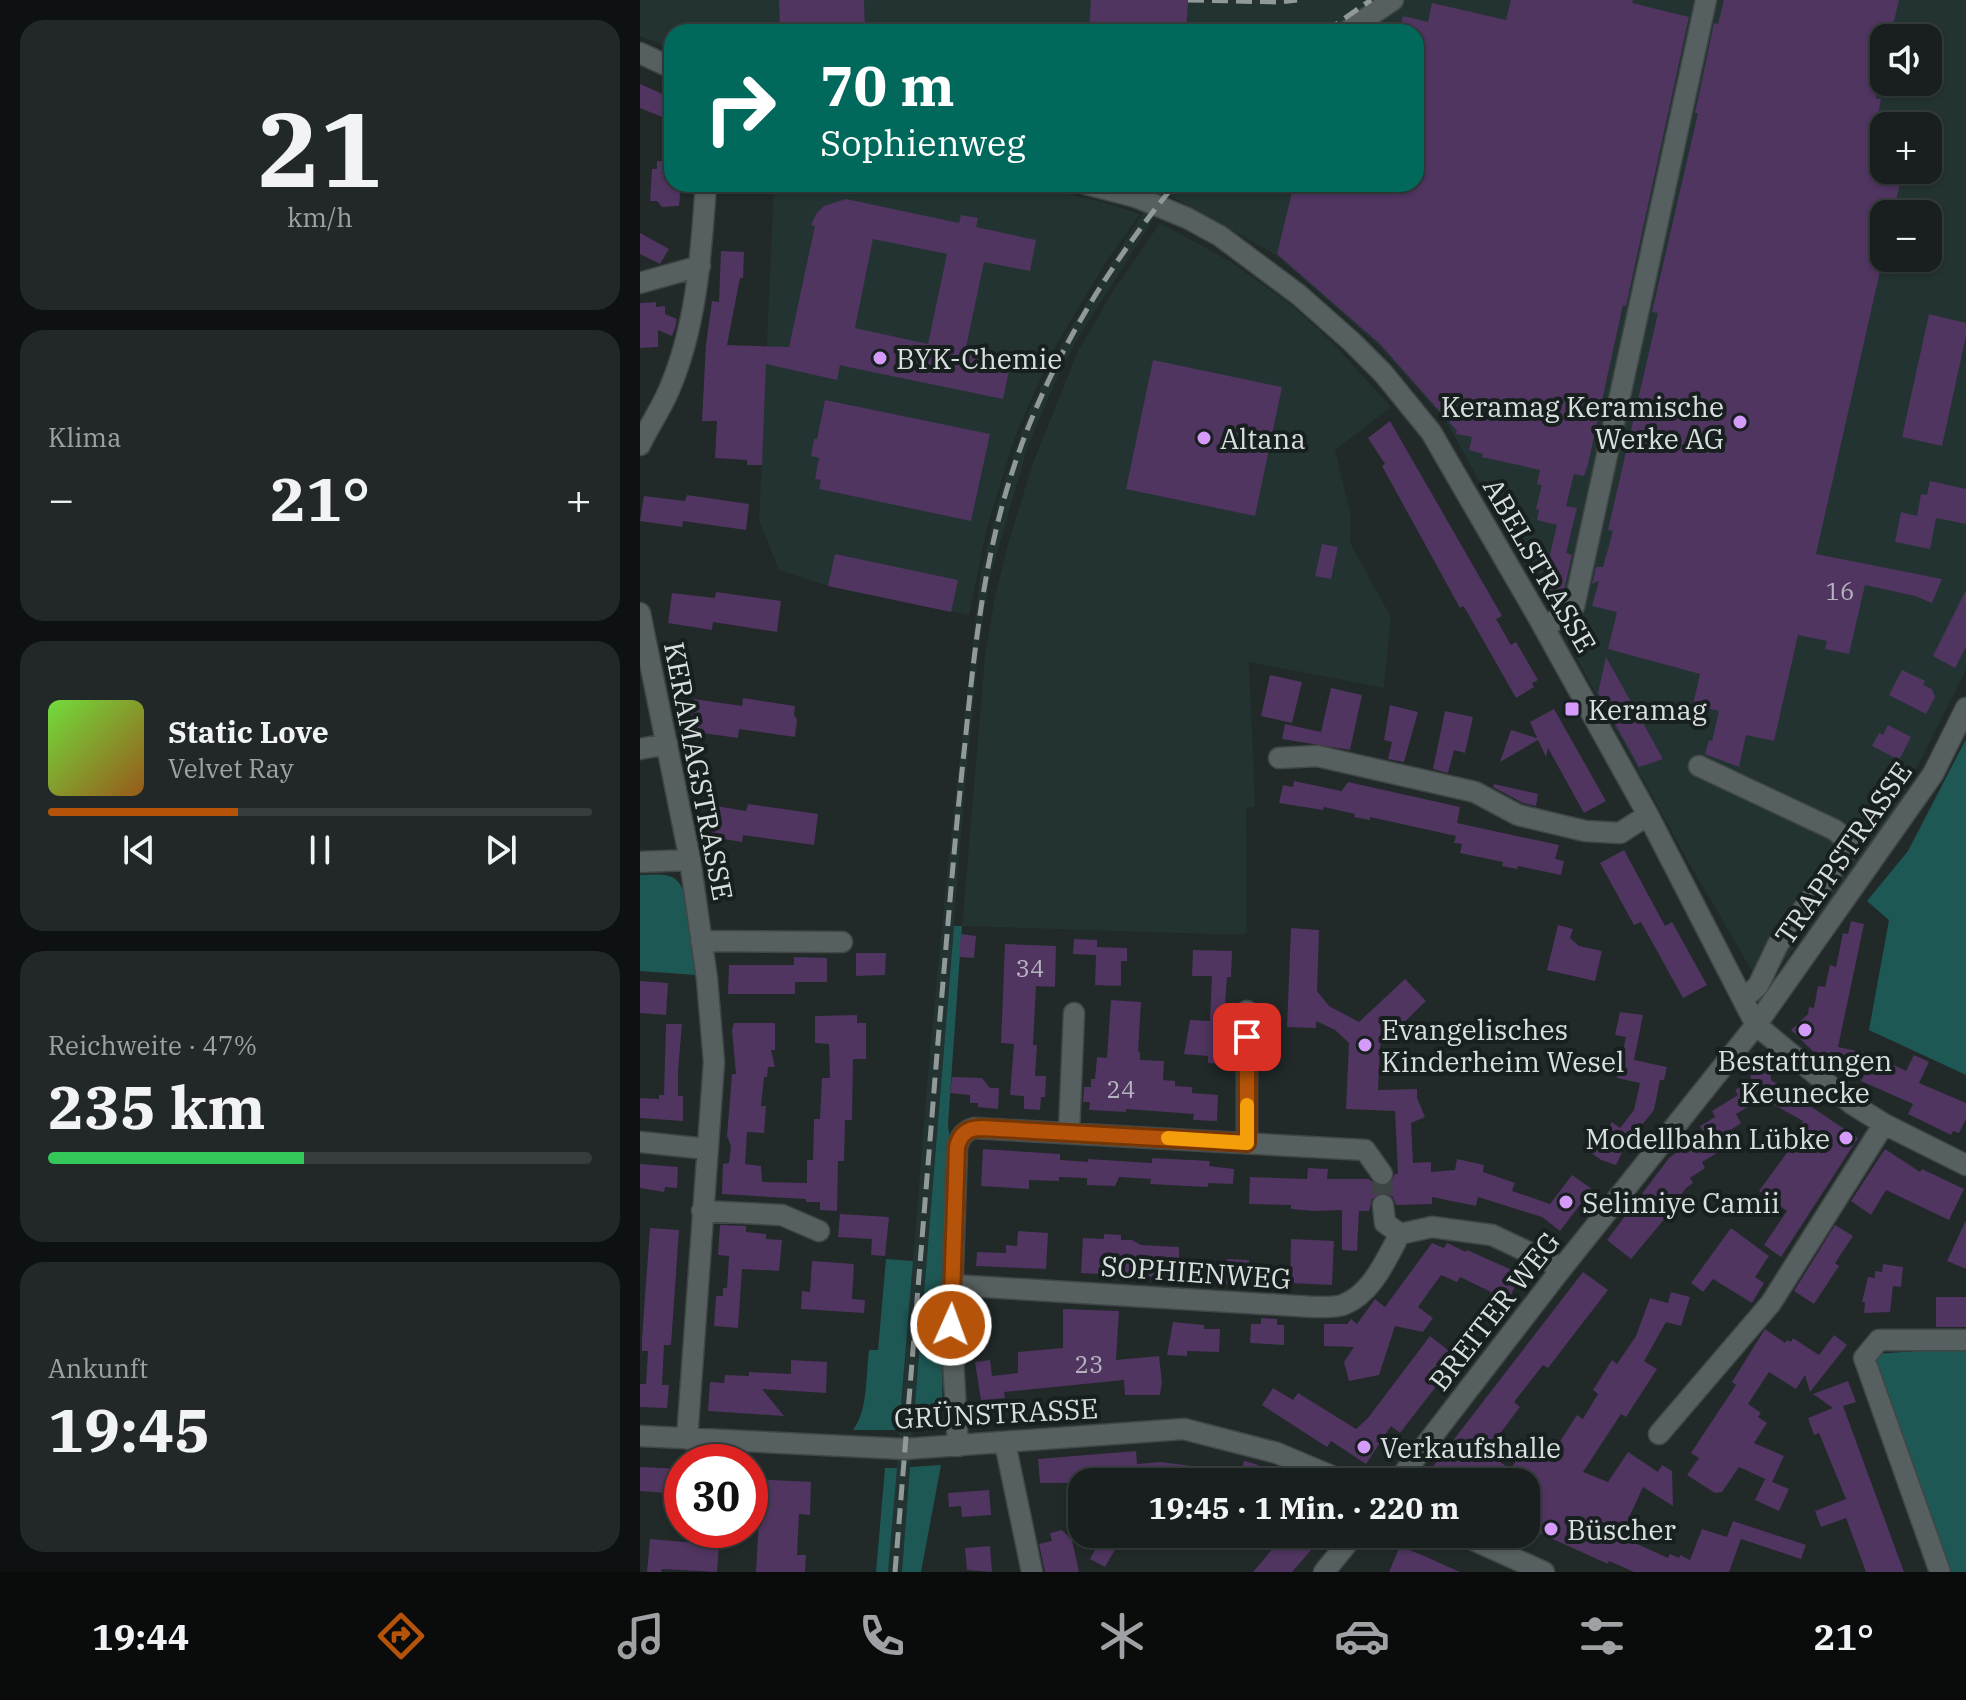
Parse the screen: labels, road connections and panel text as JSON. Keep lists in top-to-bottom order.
{
  "streets": {
    "street": [
      "ABELSTRASSE",
      "KERAMAGSTRASSE",
      "TRAPPSTRASSE",
      "SOPHIENWEG",
      "BREITER WEG",
      "GRÜNSTRASSE"
    ]
  },
  "crossings": [
    ["ABELSTRASSE", "TRAPPSTRASSE"],
    ["ABELSTRASSE", "BREITER WEG"],
    ["KERAMAGSTRASSE", "GRÜNSTRASSE"],
    ["TRAPPSTRASSE", "BREITER WEG"]
  ],
  "places": {
    "other": [
      "BYK-Chemie",
      "Keramag Keramische Werke AG",
      "Altana",
      "Bestattungen Keunecke",
      "Evangelisches Kinderheim Wesel",
      "Modellbahn Lübke",
      "Selimiye Camii",
      "Verkaufshalle",
      "Büscher"
    ],
    "transit": ["Keramag"]
  },
  "house_numbers": [
    "16",
    "34",
    "24",
    "23"
  ],
  "page": {
    "tile": [
      ["21", "km/h"],
      "Klima",
      ["Reichweite · 47%", "235 km"],
      ["Ankunft", "19:45"]
    ],
    "map_buttons": ["+", "−"],
    "turn": ["70 m", "Sophienweg"],
    "heat": ["−", "21°", "+"],
    "song": ["Static Love", "Velvet Ray"],
    "limit": "30",
    "trip": "19:45 · 1 Min. · 220 m",
    "tabs": ["19:44", "21°"]
  }
}
